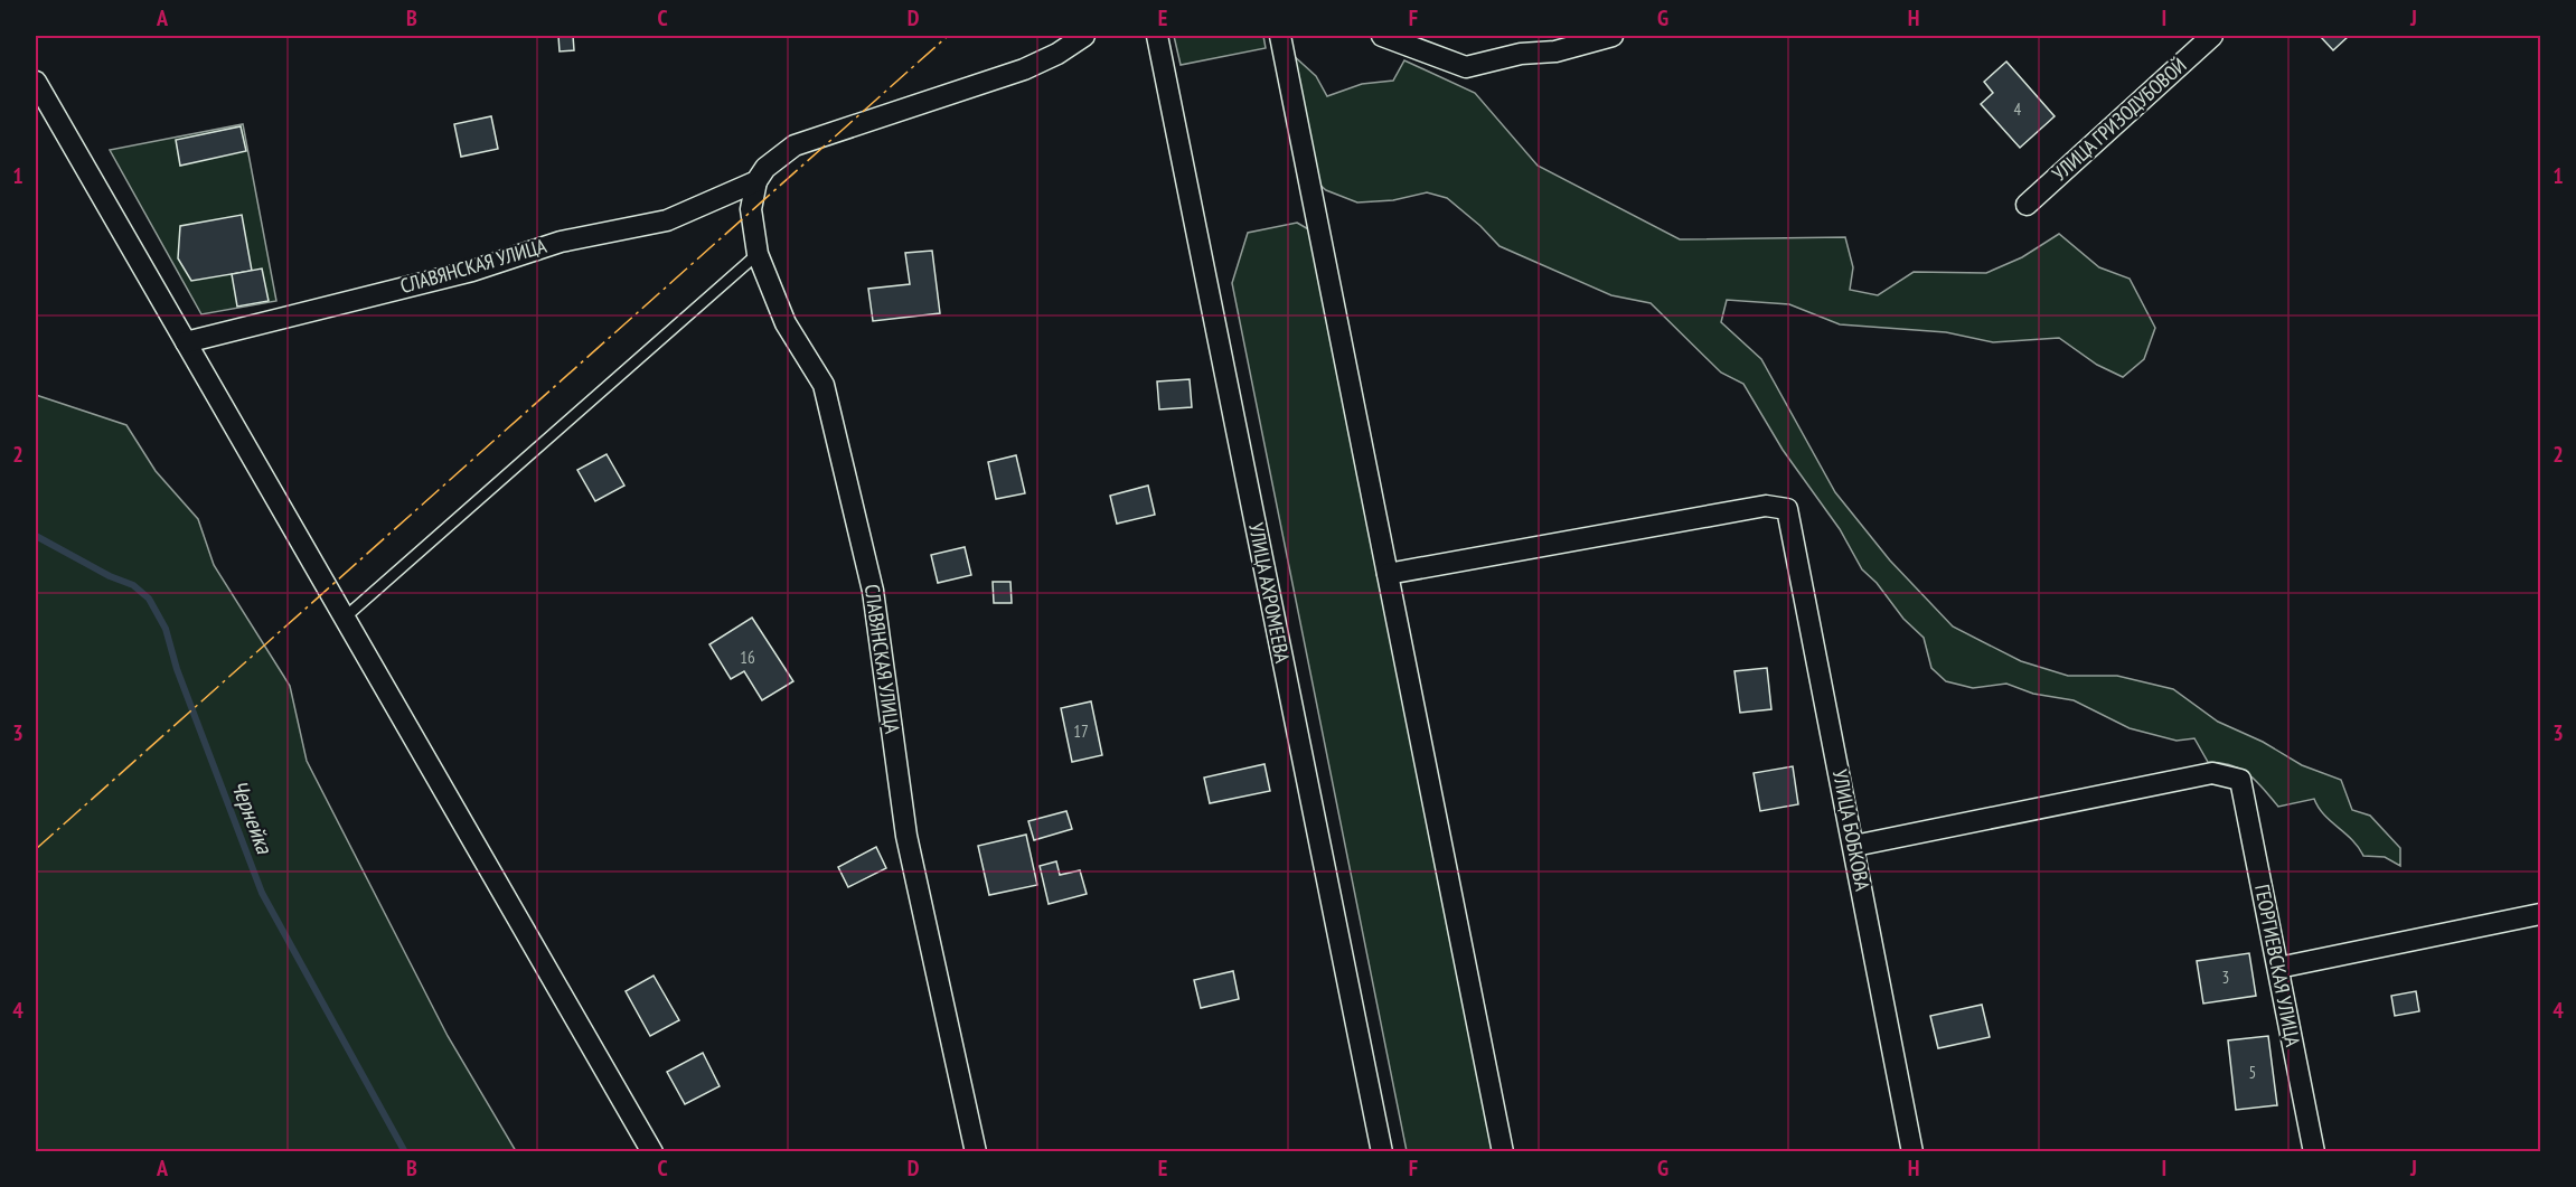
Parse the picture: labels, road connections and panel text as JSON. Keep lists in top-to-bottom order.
{
  "streets": {
    "street": [
      "УЛИЦА ГРИЗОДУБОВОЙ",
      "СЛАВЯНСКАЯ УЛИЦА",
      "УЛИЦА АХРОМЕЕВА",
      "УЛИЦА БОБКОВА",
      "ГЕОРГИЕВСКАЯ УЛИЦА"
    ]
  },
  "crossings": [
    ["УЛИЦА БОБКОВА", "ГЕОРГИЕВСКАЯ УЛИЦА"]
  ],
  "water": ["Чернейка"],
  "house_numbers": [
    "4",
    "16",
    "17",
    "3",
    "5"
  ],
  "grid": {
    "columns": [
      "A",
      "B",
      "C",
      "D",
      "E",
      "F",
      "G",
      "H",
      "I",
      "J"
    ],
    "rows": [
      "1",
      "2",
      "3",
      "4"
    ]
  }
}
